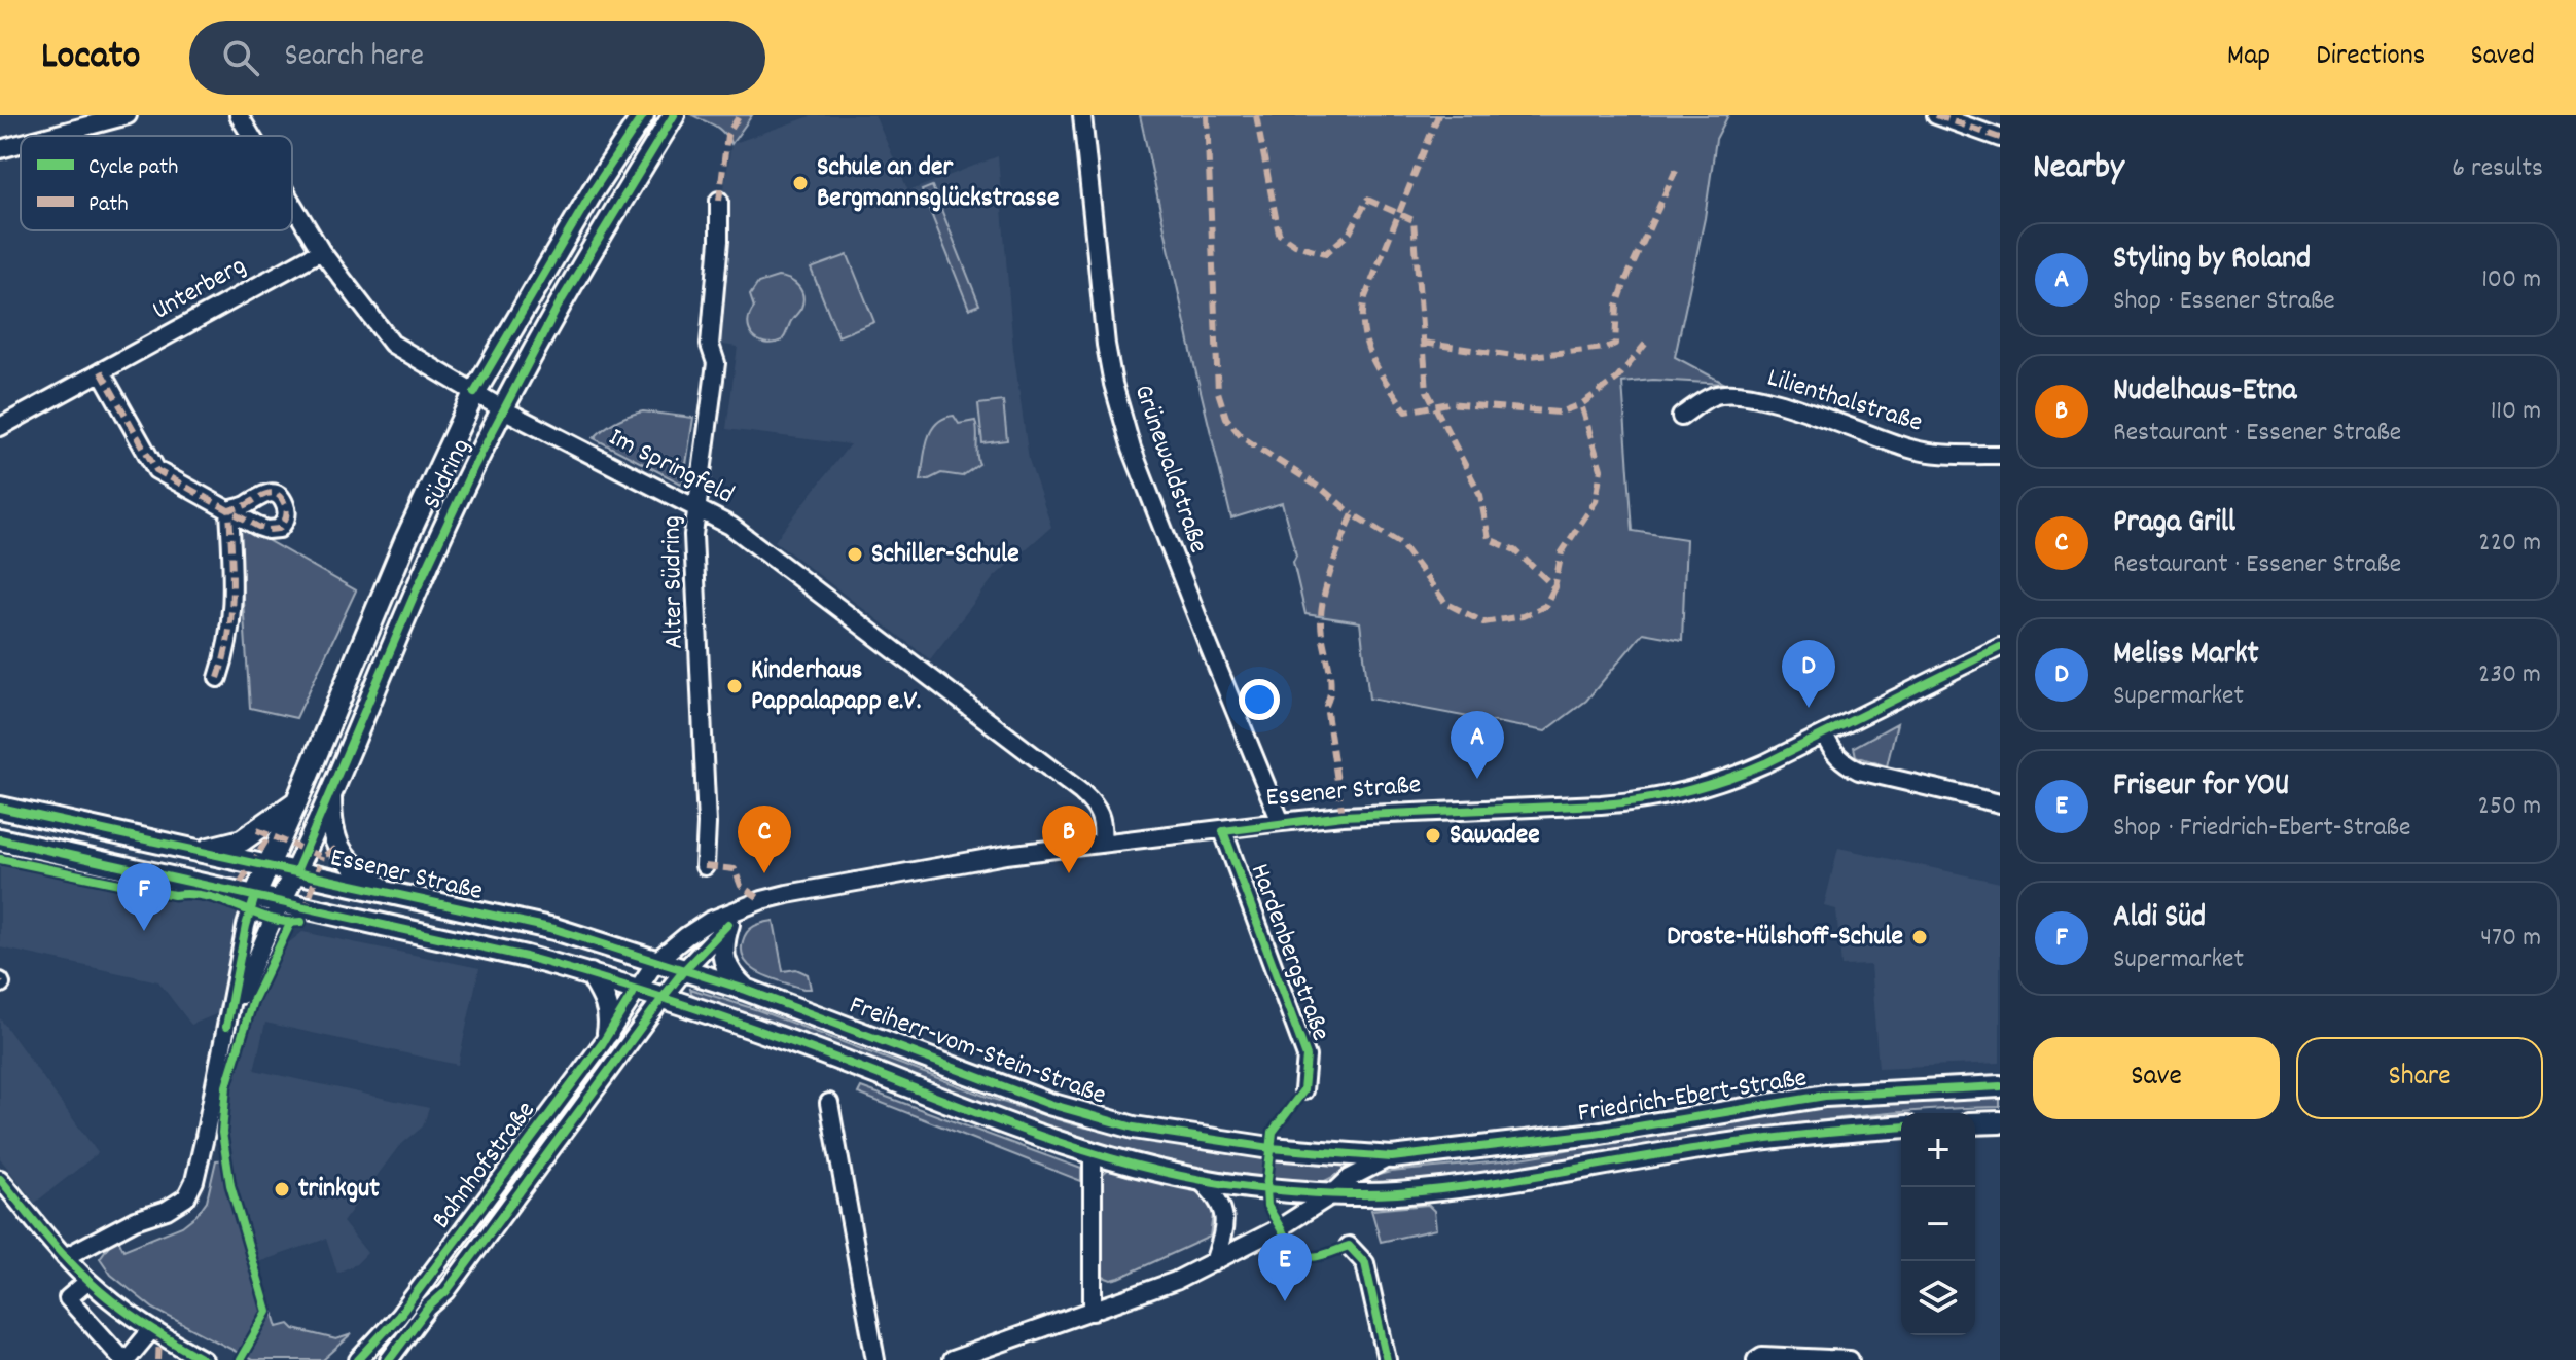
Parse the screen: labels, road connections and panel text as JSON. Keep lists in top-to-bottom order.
{
  "streets": {
    "main road": [
      "Südring",
      "Essener Straße",
      "Freiherr-vom-Stein-Straße",
      "Friedrich-Ebert-Straße"
    ],
    "street": [
      "Unterberg",
      "Lilienthalstraße",
      "Im Springfeld",
      "Grünewaldstraße",
      "Alter Südring",
      "Hardenbergstraße",
      "Bahnhofstraße"
    ]
  },
  "crossings": [
    ["Unterberg", "Im Springfeld"],
    ["Im Springfeld", "Südring"],
    ["Im Springfeld", "Alter Südring"],
    ["Im Springfeld", "Essener Straße"],
    ["Grünewaldstraße", "Essener Straße"],
    ["Südring", "Essener Straße"],
    ["Essener Straße", "Hardenbergstraße"],
    ["Essener Straße", "Freiherr-vom-Stein-Straße"],
    ["Essener Straße", "Bahnhofstraße"],
    ["Freiherr-vom-Stein-Straße", "Friedrich-Ebert-Straße"],
    ["Freiherr-vom-Stein-Straße", "Bahnhofstraße"]
  ],
  "places": [
    "Schule an der Bergmannsglückstrasse",
    "Schiller-Schule",
    "Kinderhaus Pappalapapp e.V.",
    "Sawadee",
    "Droste-Hülshoff-Schule",
    "trinkgut"
  ],
  "legend": ["Cycle path", "Path"],
  "page": {
    "header": "Locato",
    "search": "Search here",
    "nav": ["Map", "Directions", "Saved"],
    "heading": ["Nearby", "6 results"],
    "list": [
      {
        "mark": "A",
        "name": "Styling by Roland",
        "note": "Shop · Essener Straße",
        "value": "100 m"
      },
      {
        "mark": "B",
        "name": "Nudelhaus-Etna",
        "note": "Restaurant · Essener Straße",
        "value": "110 m"
      },
      {
        "mark": "C",
        "name": "Praga Grill",
        "note": "Restaurant · Essener Straße",
        "value": "220 m"
      },
      {
        "mark": "D",
        "name": "Meliss Markt",
        "note": "Supermarket",
        "value": "230 m"
      },
      {
        "mark": "E",
        "name": "Friseur for YOU",
        "note": "Shop · Friedrich-Ebert-Straße",
        "value": "250 m"
      },
      {
        "mark": "F",
        "name": "Aldi Süd",
        "note": "Supermarket",
        "value": "470 m"
      }
    ],
    "pins": [
      "D",
      "A",
      "B",
      "C",
      "F",
      "E"
    ],
    "buttons": ["Save", "Share"],
    "map_buttons": ["+", "−"]
  }
}
